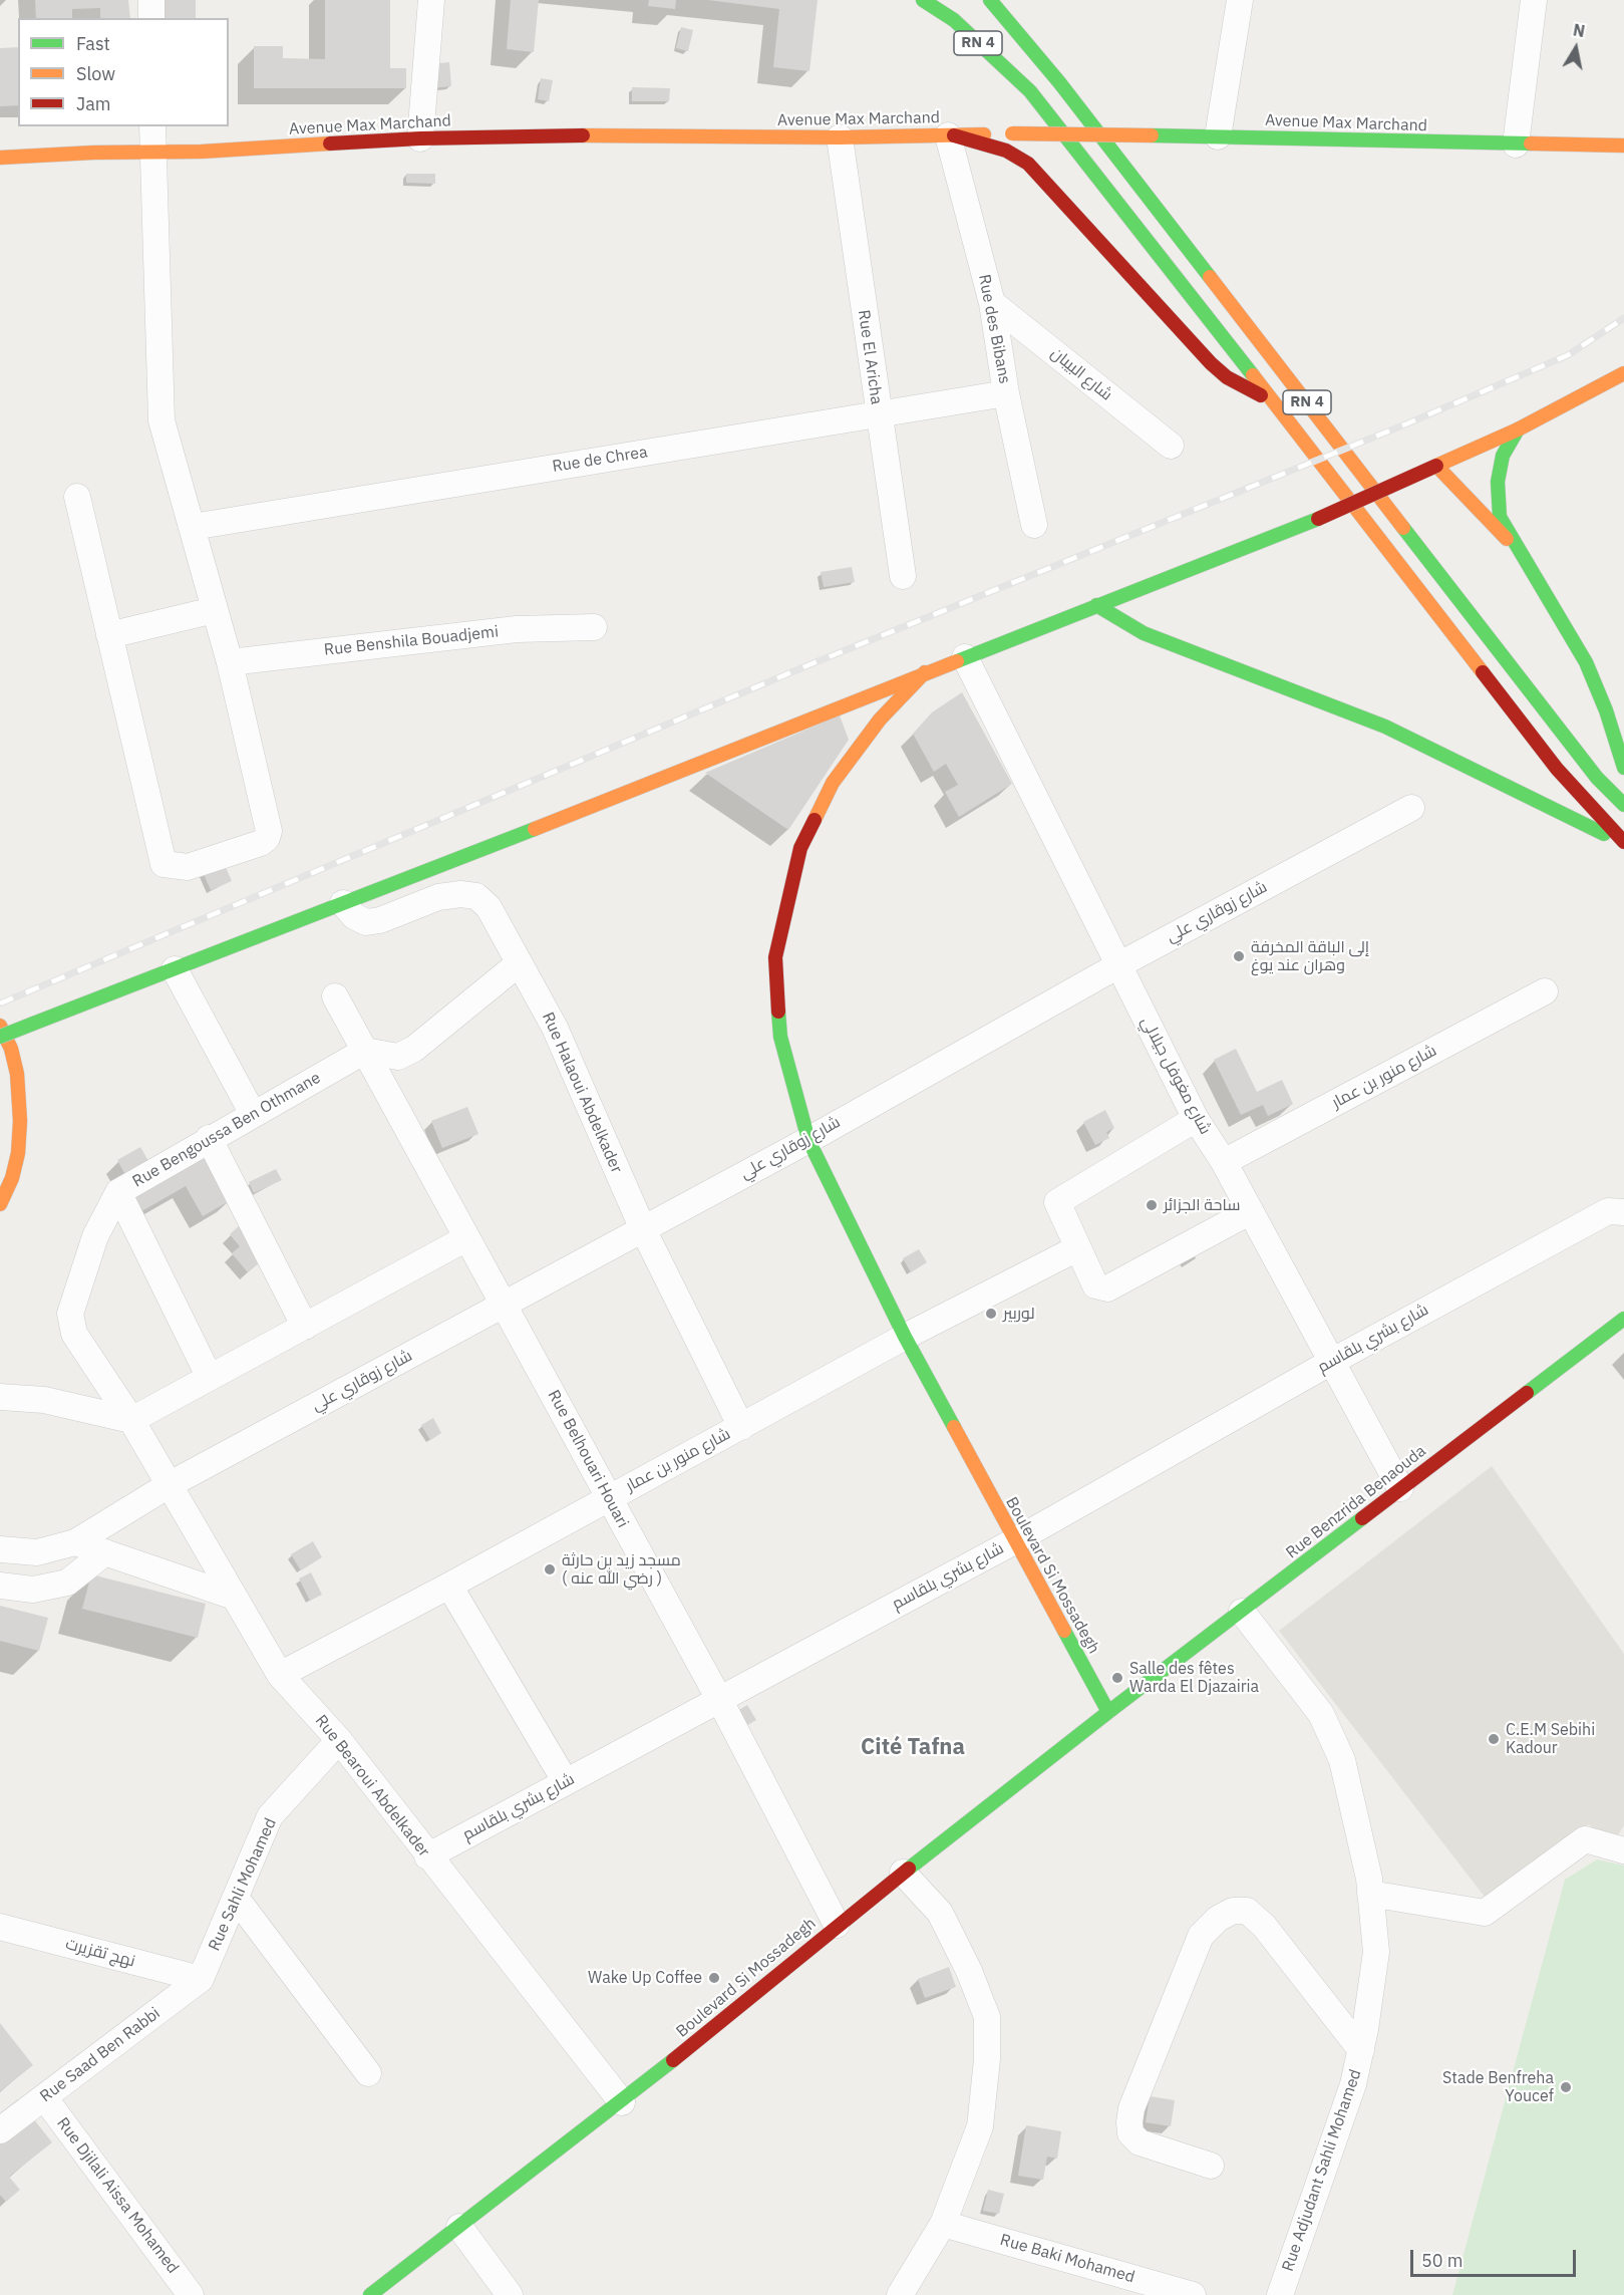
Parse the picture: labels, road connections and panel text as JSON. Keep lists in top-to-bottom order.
{
  "streets": {
    "main road": [
      "RN 4",
      "Avenue Max Marchand",
      "Rue Benzrida Benaouda",
      "Boulevard Si Mossadegh"
    ],
    "street": [
      "Rue des Bibans",
      "Rue El Aricha",
      "شارع البيبان",
      "Rue de Chrea",
      "Rue Benshila Bouadjemi",
      "شارع زوقاري علي",
      "شارع مغوفل جيلالي",
      "شارع منور بن عمار",
      "Rue Halaoui Abdelkader",
      "Rue Bengoussa Ben Othmane",
      "شارع بشري بلقاسم",
      "Rue Belhouari Houari",
      "Rue Bearoui Abdelkader",
      "Rue Sahli Mohamed",
      "نهج تقزيرت",
      "Rue Saad Ben Rabbi",
      "Rue Adjudant Sahli Mohamed",
      "Rue Djilali Aissa Mohamed",
      "Rue Baki Mohamed"
    ]
  },
  "crossings": [
    ["Avenue Max Marchand", "Rue des Bibans"],
    ["Avenue Max Marchand", "Rue El Aricha"],
    ["Rue des Bibans", "شارع البيبان"],
    ["Rue des Bibans", "Rue de Chrea"],
    ["Rue El Aricha", "Rue de Chrea"],
    ["شارع زوقاري علي", "شارع مغوفل جيلالي"],
    ["شارع زوقاري علي", "Rue Halaoui Abdelkader"],
    ["شارع زوقاري علي", "Rue Belhouari Houari"],
    ["شارع زوقاري علي", "Boulevard Si Mossadegh"],
    ["شارع زوقاري علي", "Rue Bearoui Abdelkader"],
    ["شارع مغوفل جيلالي", "شارع منور بن عمار"],
    ["شارع مغوفل جيلالي", "شارع بشري بلقاسم"],
    ["شارع مغوفل جيلالي", "Rue Benzrida Benaouda"],
    ["شارع منور بن عمار", "Rue Halaoui Abdelkader"],
    ["شارع منور بن عمار", "Rue Belhouari Houari"],
    ["شارع منور بن عمار", "Boulevard Si Mossadegh"],
    ["شارع منور بن عمار", "Rue Bearoui Abdelkader"],
    ["Rue Bengoussa Ben Othmane", "Rue Belhouari Houari"],
    ["Rue Bengoussa Ben Othmane", "Rue Bearoui Abdelkader"],
    ["شارع بشري بلقاسم", "Rue Belhouari Houari"],
    ["شارع بشري بلقاسم", "Boulevard Si Mossadegh"],
    ["شارع بشري بلقاسم", "Rue Bearoui Abdelkader"],
    ["Rue Belhouari Houari", "Boulevard Si Mossadegh"],
    ["Rue Benzrida Benaouda", "Boulevard Si Mossadegh"],
    ["Rue Benzrida Benaouda", "Rue Adjudant Sahli Mohamed"],
    ["Boulevard Si Mossadegh", "Rue Bearoui Abdelkader"],
    ["Rue Bearoui Abdelkader", "Rue Sahli Mohamed"],
    ["Rue Sahli Mohamed", "نهج تقزيرت"],
    ["Rue Sahli Mohamed", "Rue Saad Ben Rabbi"],
    ["نهج تقزيرت", "Rue Saad Ben Rabbi"],
    ["Rue Saad Ben Rabbi", "Rue Djilali Aissa Mohamed"]
  ],
  "districts": ["Cité Tafna"],
  "places": [
    "إلى الباقة المخرفة وهران عند يوغ",
    "ساحة الجزائر",
    "لوربير",
    "مسجد زيد بن حارثة ( رضي الله عنه )",
    "Salle des fêtes Warda El Djazairia",
    "C.E.M Sebihi Kadour",
    "Wake Up Coffee",
    "Stade Benfreha Youcef"
  ],
  "legend": ["Fast", "Slow", "Jam"],
  "scale_bar": "50 m",
  "north": "top"
}
